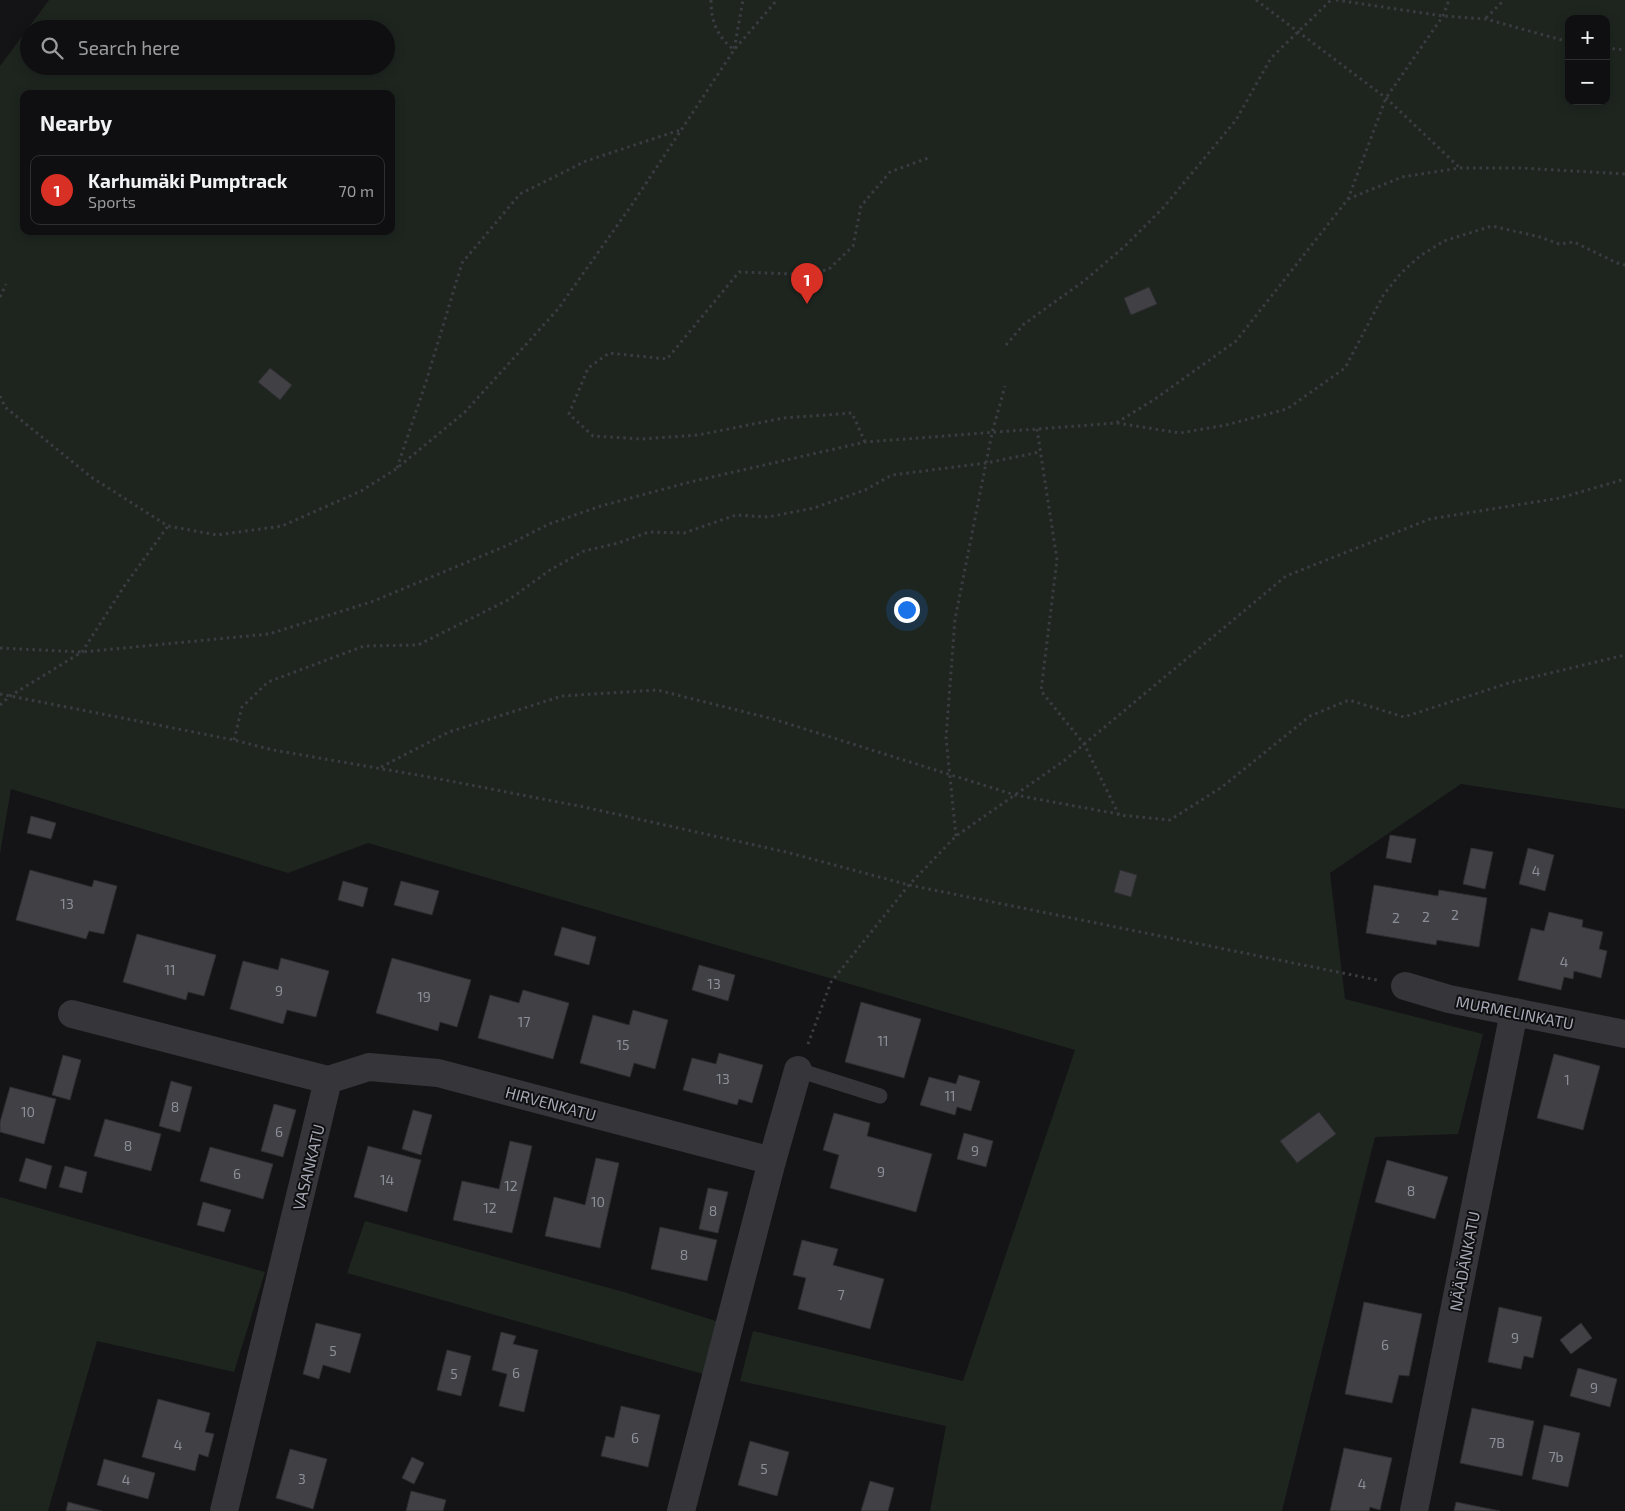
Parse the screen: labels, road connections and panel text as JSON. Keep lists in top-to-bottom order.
{
  "streets": {
    "street": [
      "MURMELINKATU",
      "HIRVENKATU",
      "VASANKATU",
      "NÄÄDÄNKATU"
    ]
  },
  "crossings": [
    ["MURMELINKATU", "NÄÄDÄNKATU"],
    ["HIRVENKATU", "VASANKATU"]
  ],
  "house_numbers": [
    "4",
    "13",
    "2",
    "2",
    "2",
    "4",
    "11",
    "13",
    "9",
    "19",
    "17",
    "11",
    "15",
    "13",
    "1",
    "11",
    "8",
    "10",
    "6",
    "8",
    "9",
    "9",
    "6",
    "14",
    "12",
    "8",
    "10",
    "12",
    "8",
    "8",
    "7",
    "9",
    "6",
    "5",
    "6",
    "5",
    "9",
    "6",
    "7B",
    "4",
    "7b",
    "5",
    "3",
    "4",
    "4"
  ],
  "page": {
    "map_buttons": ["+", "−"],
    "search": "Search here",
    "heading": "Nearby",
    "list": [
      {
        "mark": "1",
        "name": "Karhumäki Pumptrack",
        "note": "Sports",
        "value": "70 m"
      }
    ],
    "pins": "1"
  }
}
